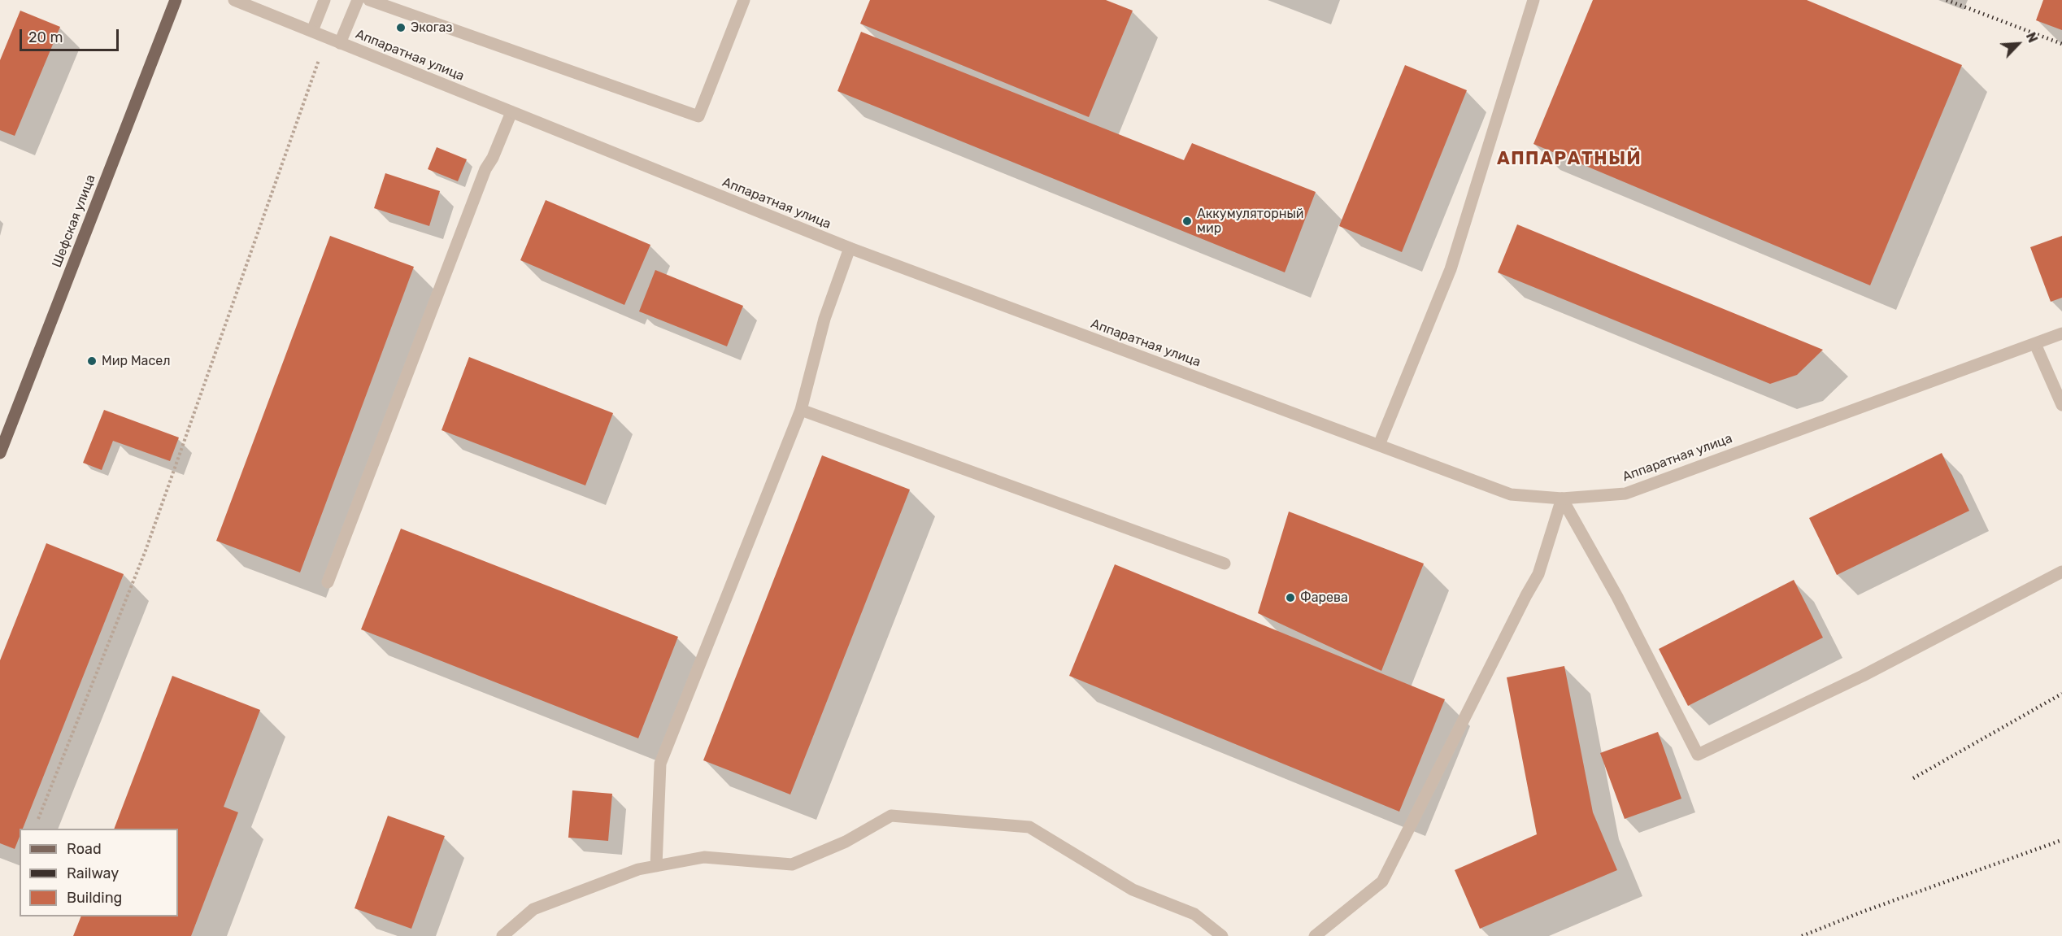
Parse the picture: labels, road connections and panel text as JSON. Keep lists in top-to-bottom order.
{
  "streets": {
    "main road": ["Шефская улица"],
    "street": ["Аппаратная улица"]
  },
  "districts": ["АППАРАТНЫЙ"],
  "places": [
    "Экогаз",
    "Аккумуляторный мир",
    "Мир Масел",
    "Фарева"
  ],
  "legend": ["Road", "Railway", "Building"],
  "scale_bar": "20 m",
  "north": "top right"
}
